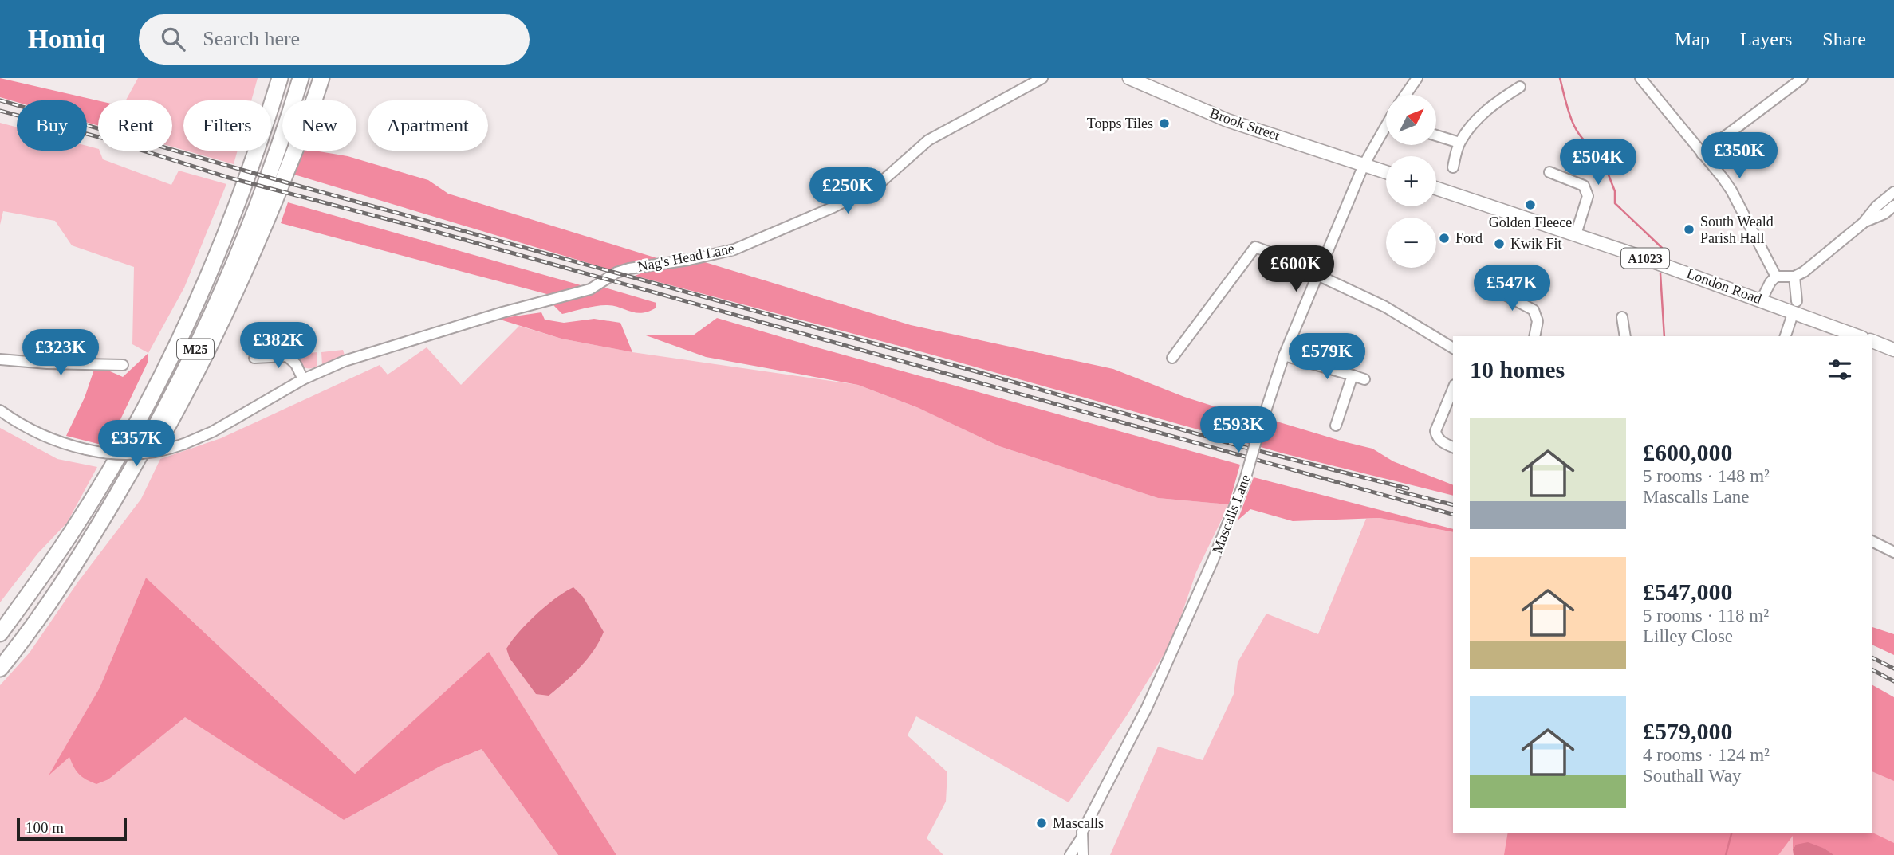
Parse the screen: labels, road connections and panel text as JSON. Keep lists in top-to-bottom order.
{
  "streets": {
    "highway": ["M25"],
    "main road": ["Brook Street", "A1023", "London Road"],
    "street": ["Nag's Head Lane", "Mascalls Lane"]
  },
  "crossings": [
    ["Brook Street", "Mascalls Lane"]
  ],
  "places": [
    "Topps Tiles",
    "Golden Fleece",
    "South Weald Parish Hall",
    "Ford",
    "Kwik Fit",
    "Mascalls"
  ],
  "scale_bar": "100 m",
  "north": "top right",
  "page": {
    "header": "Homiq",
    "search": "Search here",
    "nav": ["Map", "Layers", "Share"],
    "map_buttons": ["+", "−"],
    "chip": [
      "Buy",
      "Rent",
      "Filters",
      "New",
      "Apartment"
    ],
    "price": [
      "£350K",
      "£504K",
      "£250K",
      "£600K",
      "£547K",
      "£382K",
      "£323K",
      "£579K",
      "£593K",
      "£357K"
    ],
    "heading": "10 homes",
    "list": [
      {
        "name": "£600,000",
        "note": "5 rooms · 148 m² · Mascalls Lane"
      },
      {
        "name": "£547,000",
        "note": "5 rooms · 118 m² · Lilley Close"
      },
      {
        "name": "£579,000",
        "note": "4 rooms · 124 m² · Southall Way"
      }
    ],
    "scale": "100 m"
  }
}
